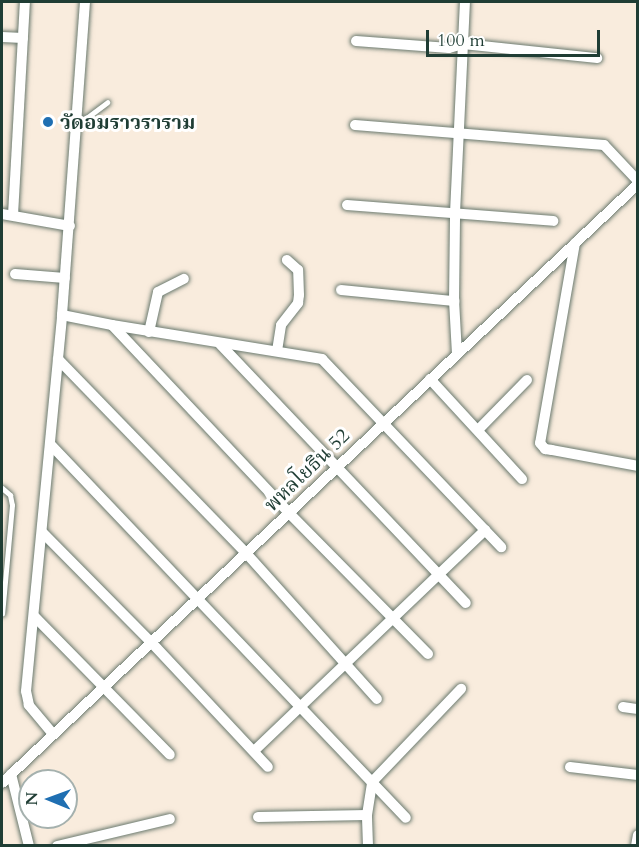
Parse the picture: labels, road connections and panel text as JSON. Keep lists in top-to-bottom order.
{
  "streets": {
    "street": ["พหลโยธิน 52"]
  },
  "places": ["วัดอมราวราราม"],
  "scale_bar": "100 m",
  "north": "left"
}
